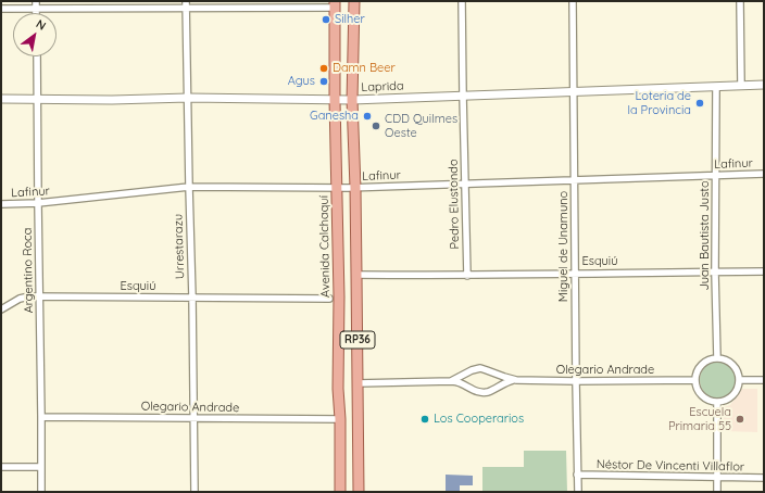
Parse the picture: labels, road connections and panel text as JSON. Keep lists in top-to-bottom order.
{
  "streets": {
    "main road": ["Avenida Calchaquí", "RP36"],
    "street": [
      "Laprida",
      "Lafinur",
      "Pedro Elustondo",
      "Juan Bautista Justo",
      "Urrestarazu",
      "Miguel de Unamuno",
      "Esquiú",
      "Argentino Roca",
      "Olegario Andrade",
      "Néstor De Vincenti Villaflor"
    ]
  },
  "crossings": [
    ["Laprida", "Pedro Elustondo"],
    ["Laprida", "Juan Bautista Justo"],
    ["Laprida", "Urrestarazu"],
    ["Laprida", "Avenida Calchaquí"],
    ["Laprida", "Miguel de Unamuno"],
    ["Laprida", "Argentino Roca"],
    ["Laprida", "RP36"],
    ["Lafinur", "Pedro Elustondo"],
    ["Lafinur", "Juan Bautista Justo"],
    ["Lafinur", "Urrestarazu"],
    ["Lafinur", "Avenida Calchaquí"],
    ["Lafinur", "Miguel de Unamuno"],
    ["Lafinur", "Argentino Roca"],
    ["Lafinur", "RP36"],
    ["Pedro Elustondo", "Esquiú"],
    ["Juan Bautista Justo", "Esquiú"],
    ["Juan Bautista Justo", "Olegario Andrade"],
    ["Urrestarazu", "Esquiú"],
    ["Urrestarazu", "Olegario Andrade"],
    ["Avenida Calchaquí", "Olegario Andrade"],
    ["Miguel de Unamuno", "Esquiú"],
    ["Miguel de Unamuno", "Olegario Andrade"],
    ["Miguel de Unamuno", "Néstor De Vincenti Villaflor"],
    ["Esquiú", "Argentino Roca"],
    ["Esquiú", "RP36"],
    ["Argentino Roca", "Olegario Andrade"],
    ["RP36", "Olegario Andrade"]
  ],
  "places": [
    "Silher",
    "Damn Beer",
    "Agus",
    "Loteria de la Provincia",
    "Ganesha",
    "CDD Quilmes Oeste",
    "Los Cooperarios",
    "Escuela Primaria 55"
  ],
  "north": "top right"
}
